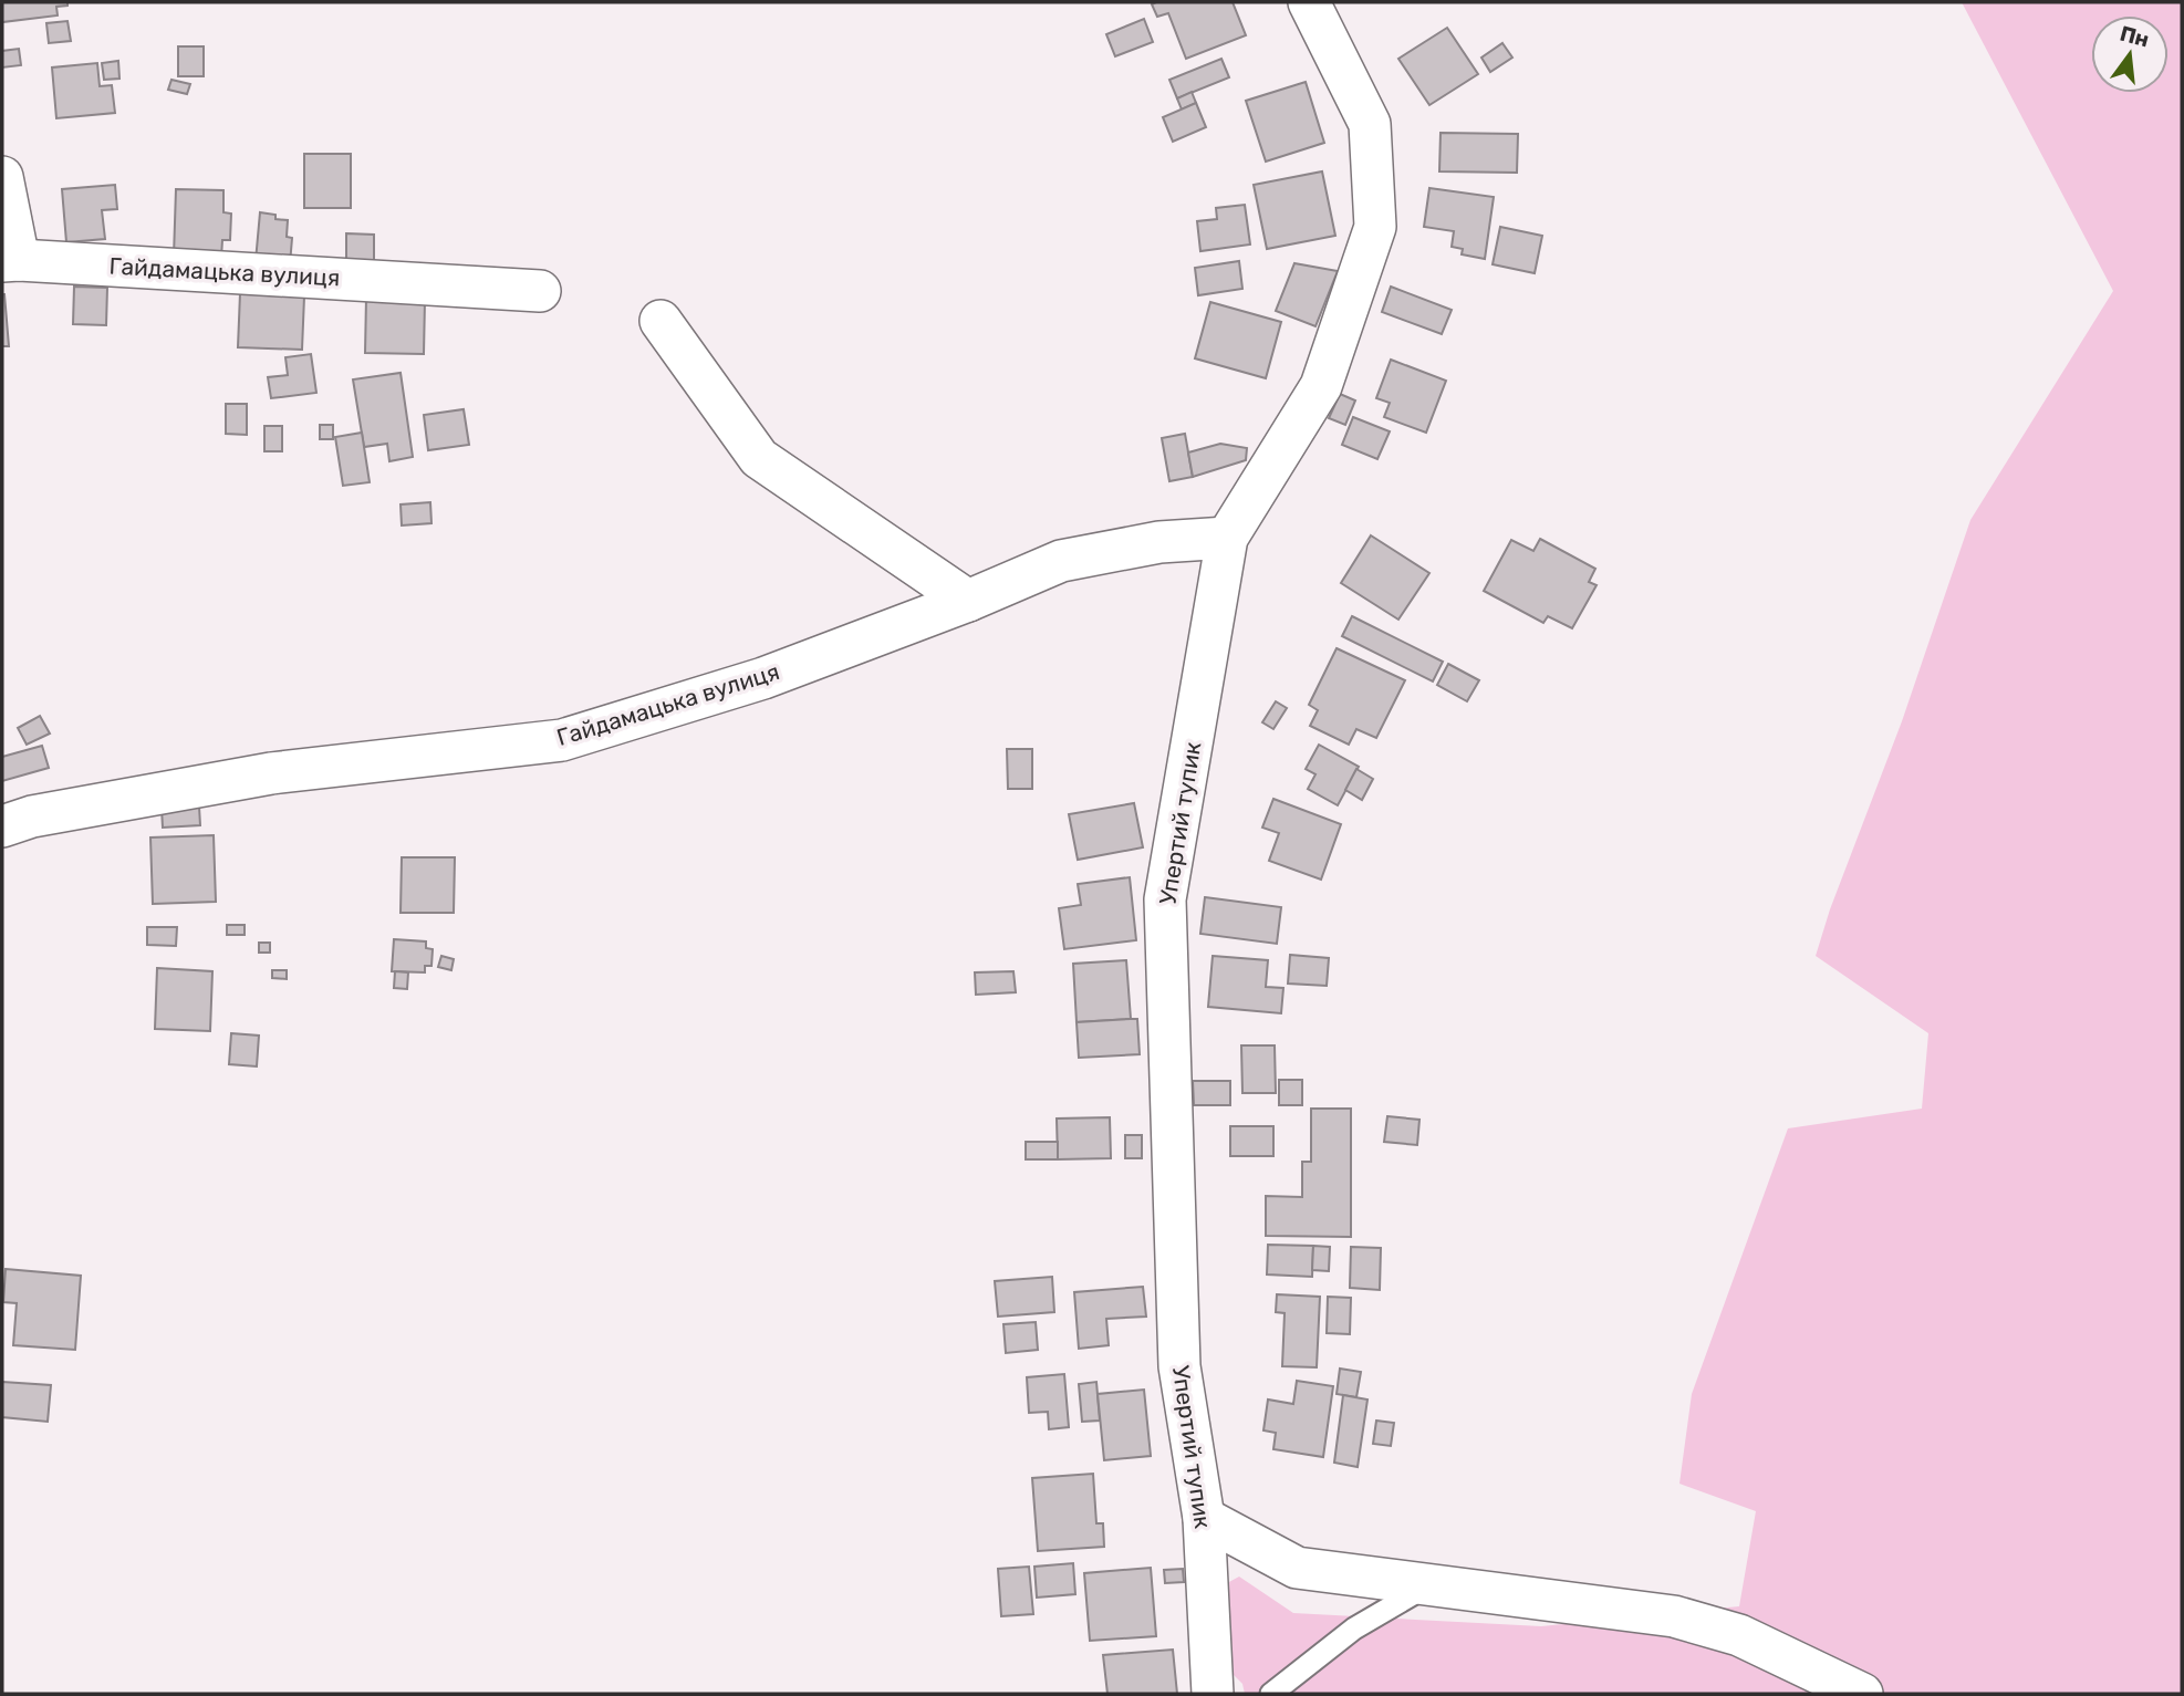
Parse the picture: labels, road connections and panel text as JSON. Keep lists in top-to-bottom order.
{
  "streets": {
    "street": ["Гайдамацька вулиця", "Упертий тупик"]
  },
  "crossings": [
    ["Гайдамацька вулиця", "Упертий тупик"]
  ],
  "north": "top"
}
